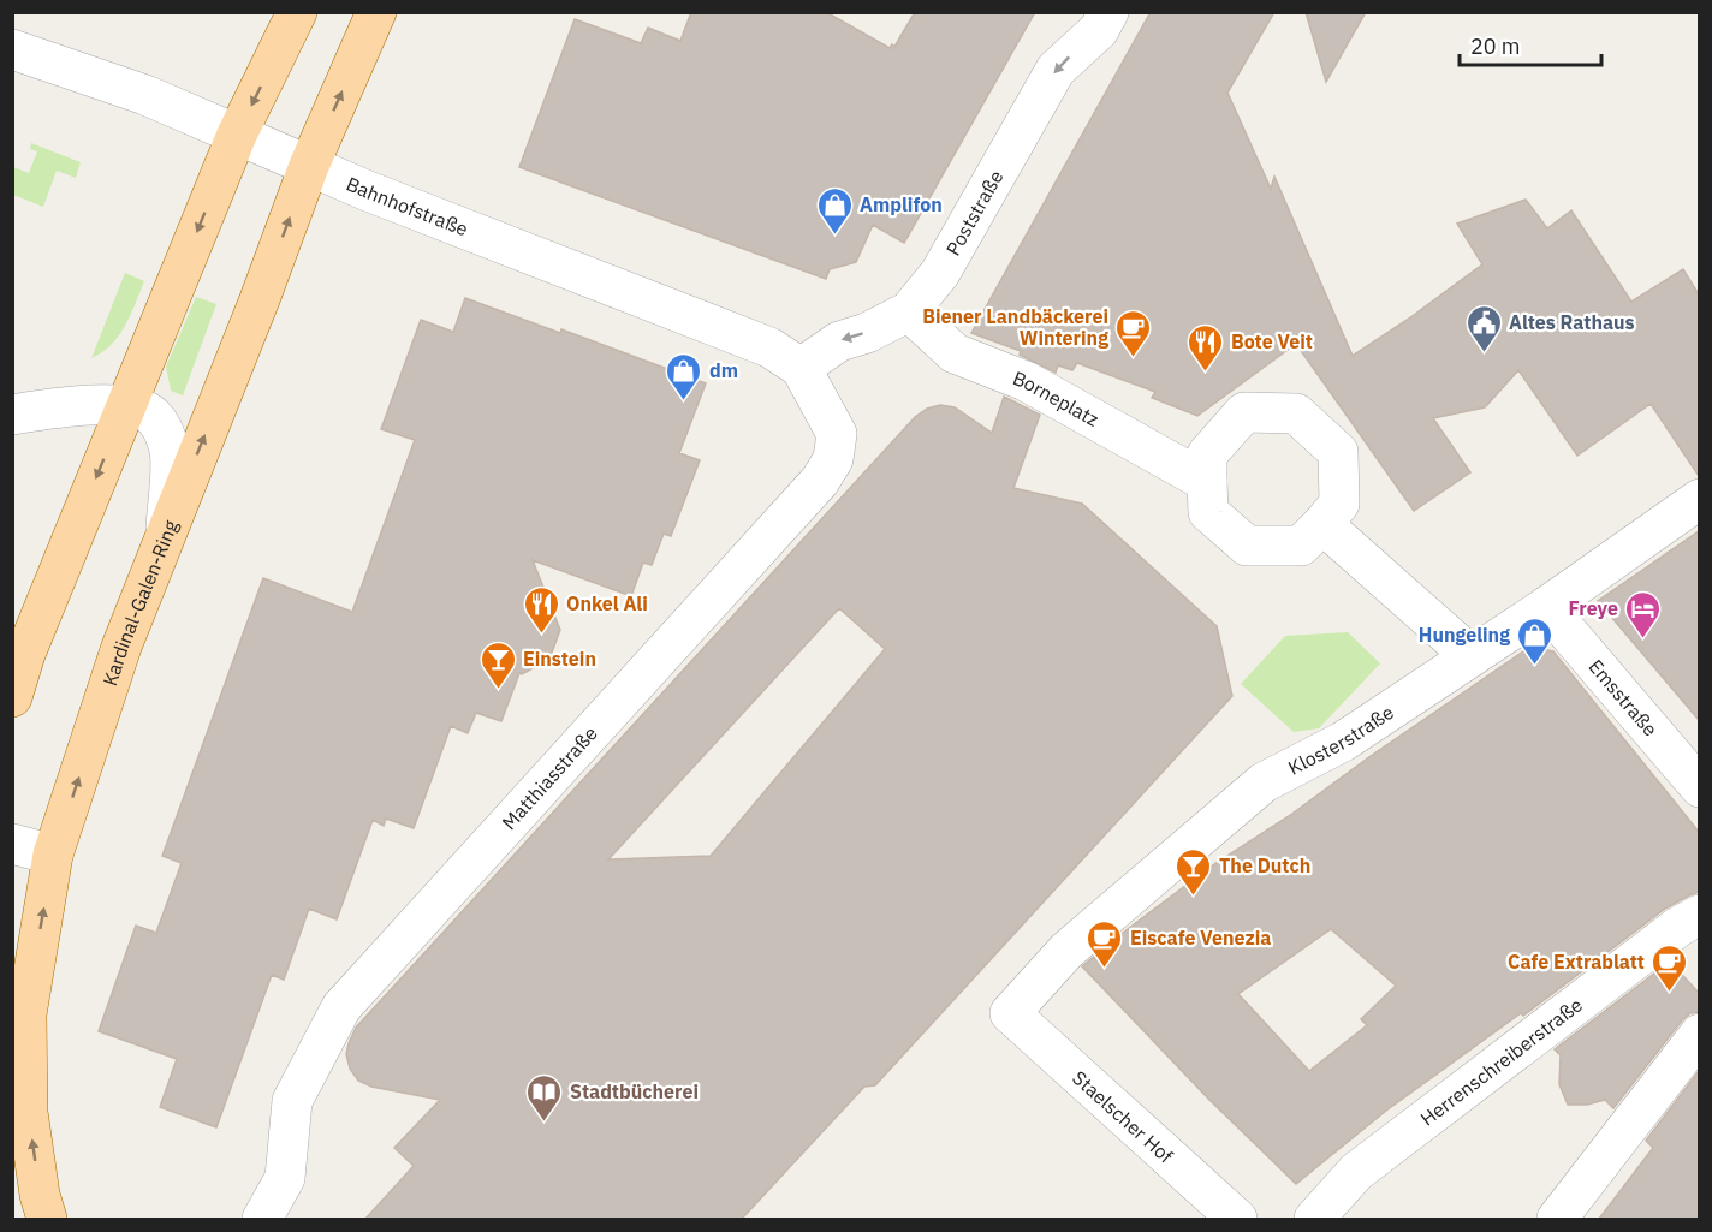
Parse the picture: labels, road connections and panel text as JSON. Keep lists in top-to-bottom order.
{
  "streets": {
    "main road": ["Kardinal-Galen-Ring"],
    "street": [
      "Bahnhofstraße",
      "Poststraße",
      "Borneplatz",
      "Emsstraße",
      "Klosterstraße",
      "Matthiasstraße",
      "Herrenschreiberstraße",
      "Staelscher Hof"
    ]
  },
  "crossings": [
    ["Bahnhofstraße", "Poststraße"],
    ["Bahnhofstraße", "Kardinal-Galen-Ring"],
    ["Bahnhofstraße", "Matthiasstraße"],
    ["Poststraße", "Borneplatz"],
    ["Poststraße", "Matthiasstraße"],
    ["Emsstraße", "Klosterstraße"],
    ["Klosterstraße", "Staelscher Hof"]
  ],
  "one_way": ["Poststraße"],
  "places": {
    "shop": ["Amplifon", "dm", "Hungeling"],
    "public building": ["Altes Rathaus"],
    "cafe": ["Biener Landbäckerei Wintering", "Eiscafe Venezia", "Cafe Extrablatt"],
    "restaurant": ["Bote Veit", "Onkel Ali"],
    "hotel": ["Freye"],
    "bar": ["Einstein", "The Dutch"],
    "library": ["Stadtbücherei"]
  },
  "scale_bar": "20 m"
}
